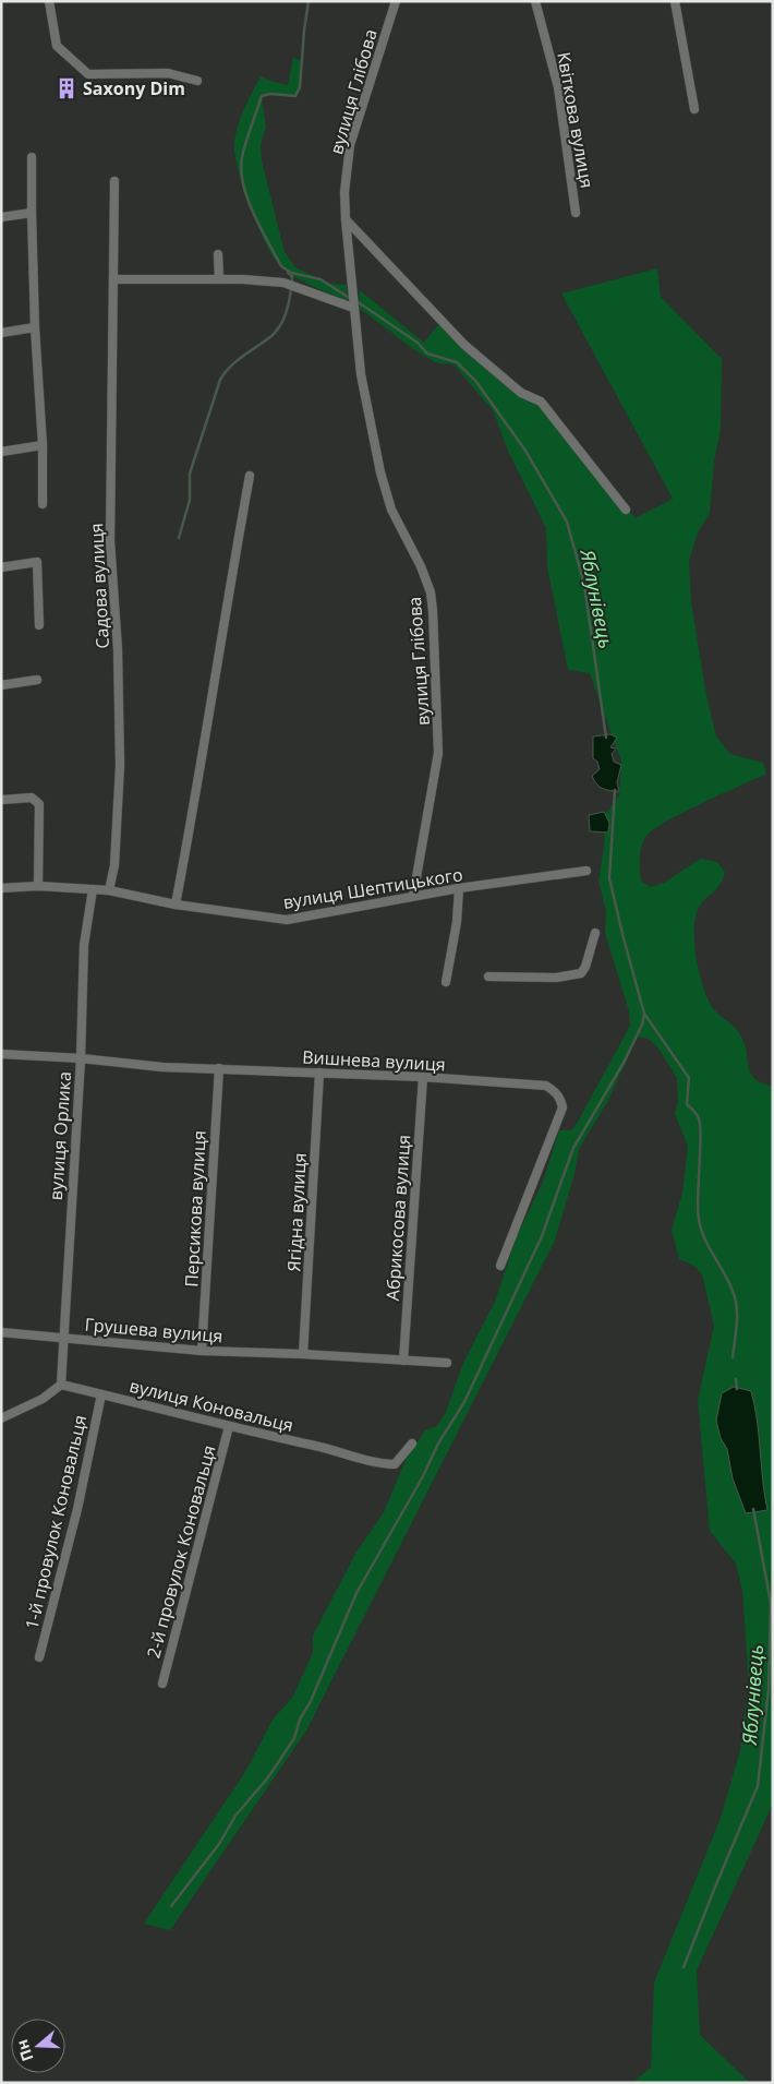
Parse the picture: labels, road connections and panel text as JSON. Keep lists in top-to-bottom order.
{
  "streets": {
    "street": [
      "вулиця Глібова",
      "Квіткова вулиця",
      "Садова вулиця",
      "вулиця Шептицького",
      "Вишнева вулиця",
      "вулиця Орлика",
      "Персикова вулиця",
      "Ягідна вулиця",
      "Абрикосова вулиця",
      "Грушева вулиця",
      "вулиця Коновальця",
      "1-й провулок Коновальця",
      "2-й провулок Коновальця"
    ]
  },
  "crossings": [
    ["вулиця Глібова", "вулиця Шептицького"],
    ["Садова вулиця", "вулиця Шептицького"],
    ["вулиця Шептицького", "вулиця Орлика"],
    ["Вишнева вулиця", "вулиця Орлика"],
    ["Вишнева вулиця", "Персикова вулиця"],
    ["Вишнева вулиця", "Ягідна вулиця"],
    ["Вишнева вулиця", "Абрикосова вулиця"],
    ["вулиця Орлика", "Грушева вулиця"],
    ["вулиця Орлика", "вулиця Коновальця"],
    ["Персикова вулиця", "Грушева вулиця"],
    ["Ягідна вулиця", "Грушева вулиця"],
    ["Абрикосова вулиця", "Грушева вулиця"],
    ["вулиця Коновальця", "1-й провулок Коновальця"],
    ["вулиця Коновальця", "2-й провулок Коновальця"]
  ],
  "water": ["Яблунівець"],
  "places": {
    "building": ["Saxony Dim"]
  },
  "north": "left"
}
